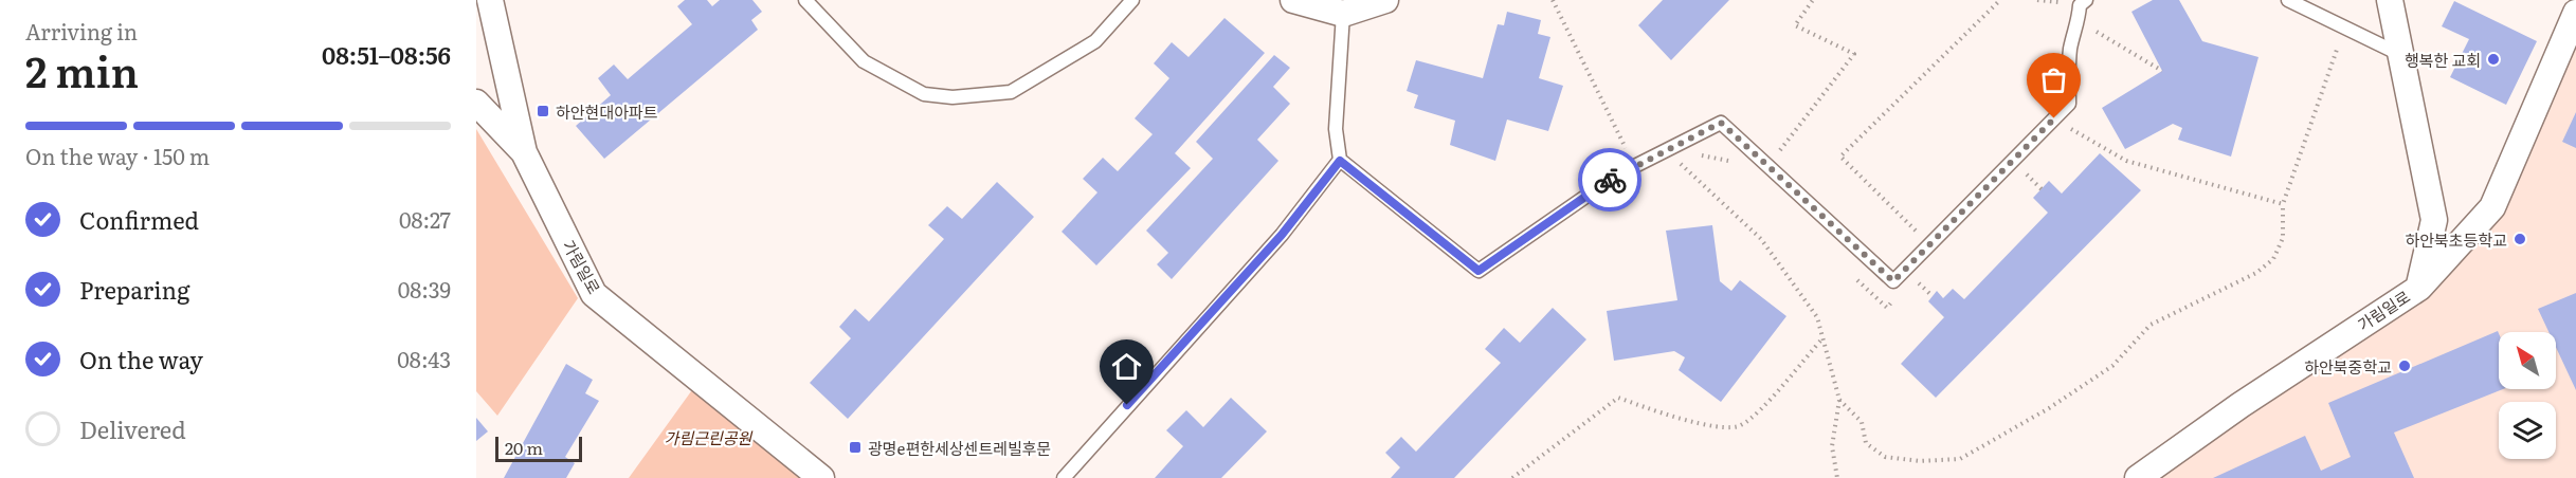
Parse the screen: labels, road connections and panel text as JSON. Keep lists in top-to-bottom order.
{
  "streets": {
    "street": ["가림일로"]
  },
  "parks": ["가림근린공원"],
  "places": {
    "other": ["행복한 교회", "하안북초등학교", "하안북중학교"],
    "transit": ["하안현대아파트", "광명e편한세상센트레빌후문"]
  },
  "scale_bar": "20 m",
  "north": "top left",
  "page": {
    "heading": ["2 min", "Arriving in", "08:51–08:56"],
    "bar": "On the way · 150 m",
    "list": [
      ["Confirmed", "08:27"],
      ["Preparing", "08:39"],
      ["On the way", "08:43"],
      "Delivered"
    ],
    "scale": "20 m"
  }
}
